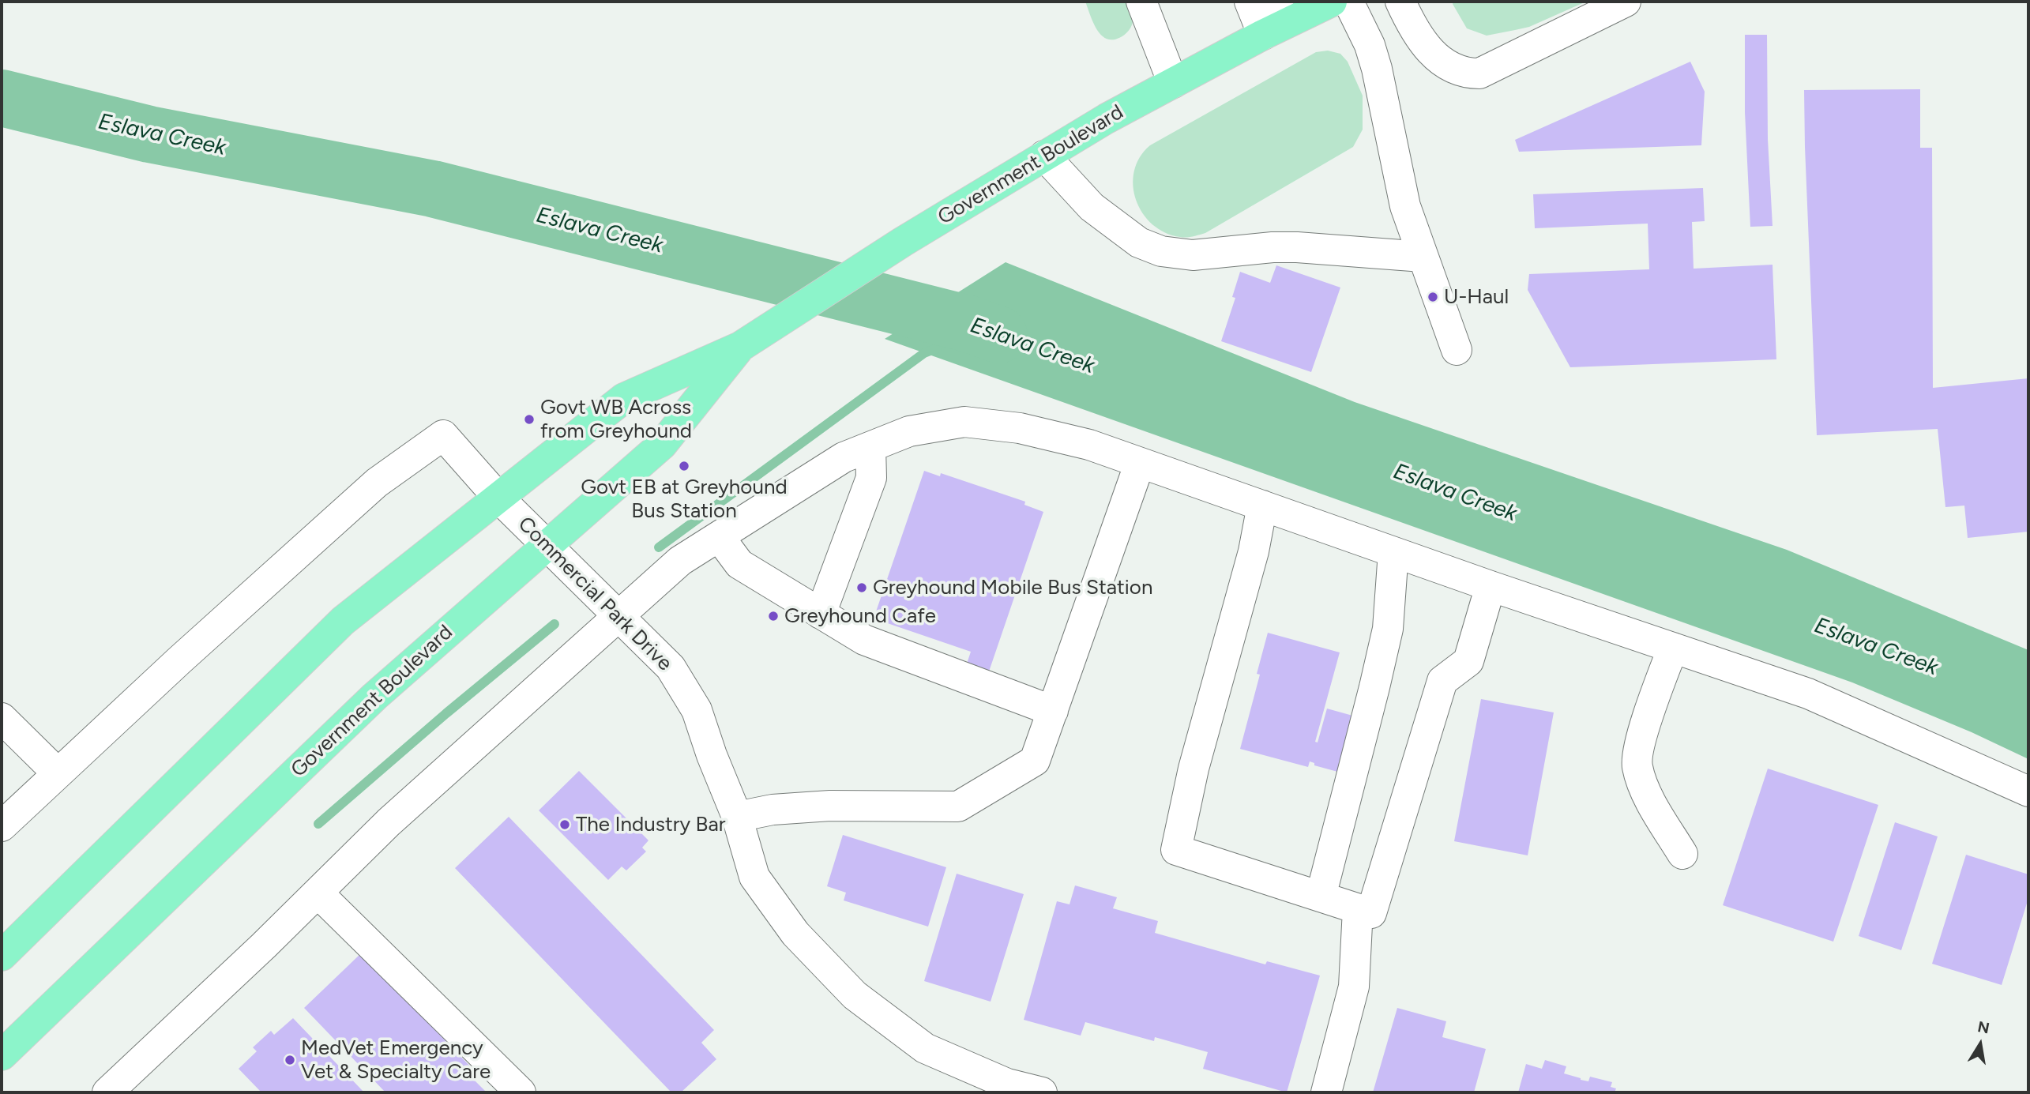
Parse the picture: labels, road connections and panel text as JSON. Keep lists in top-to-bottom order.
{
  "streets": {
    "main road": ["Government Boulevard"],
    "street": ["Commercial Park Drive"]
  },
  "crossings": [
    ["Government Boulevard", "Commercial Park Drive"]
  ],
  "water": ["Eslava Creek"],
  "places": [
    "U-Haul",
    "Govt WB Across from Greyhound",
    "Govt EB at Greyhound Bus Station",
    "Greyhound Mobile Bus Station",
    "Greyhound Cafe",
    "The Industry Bar",
    "MedVet Emergency Vet & Specialty Care"
  ],
  "north": "top"
}
